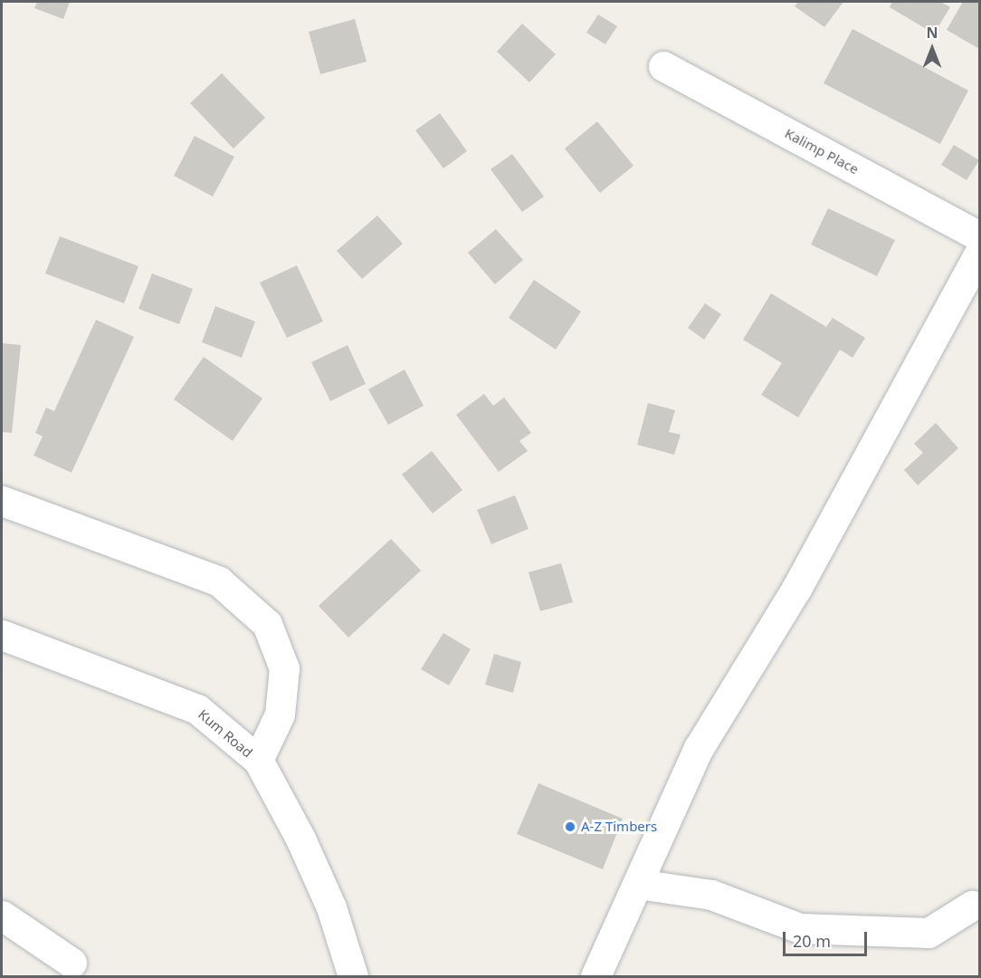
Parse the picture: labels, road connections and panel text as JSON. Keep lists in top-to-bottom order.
{
  "streets": {
    "street": ["Kalimp Place", "Kum Road"]
  },
  "places": ["A-Z Timbers"],
  "scale_bar": "20 m",
  "north": "top"
}
